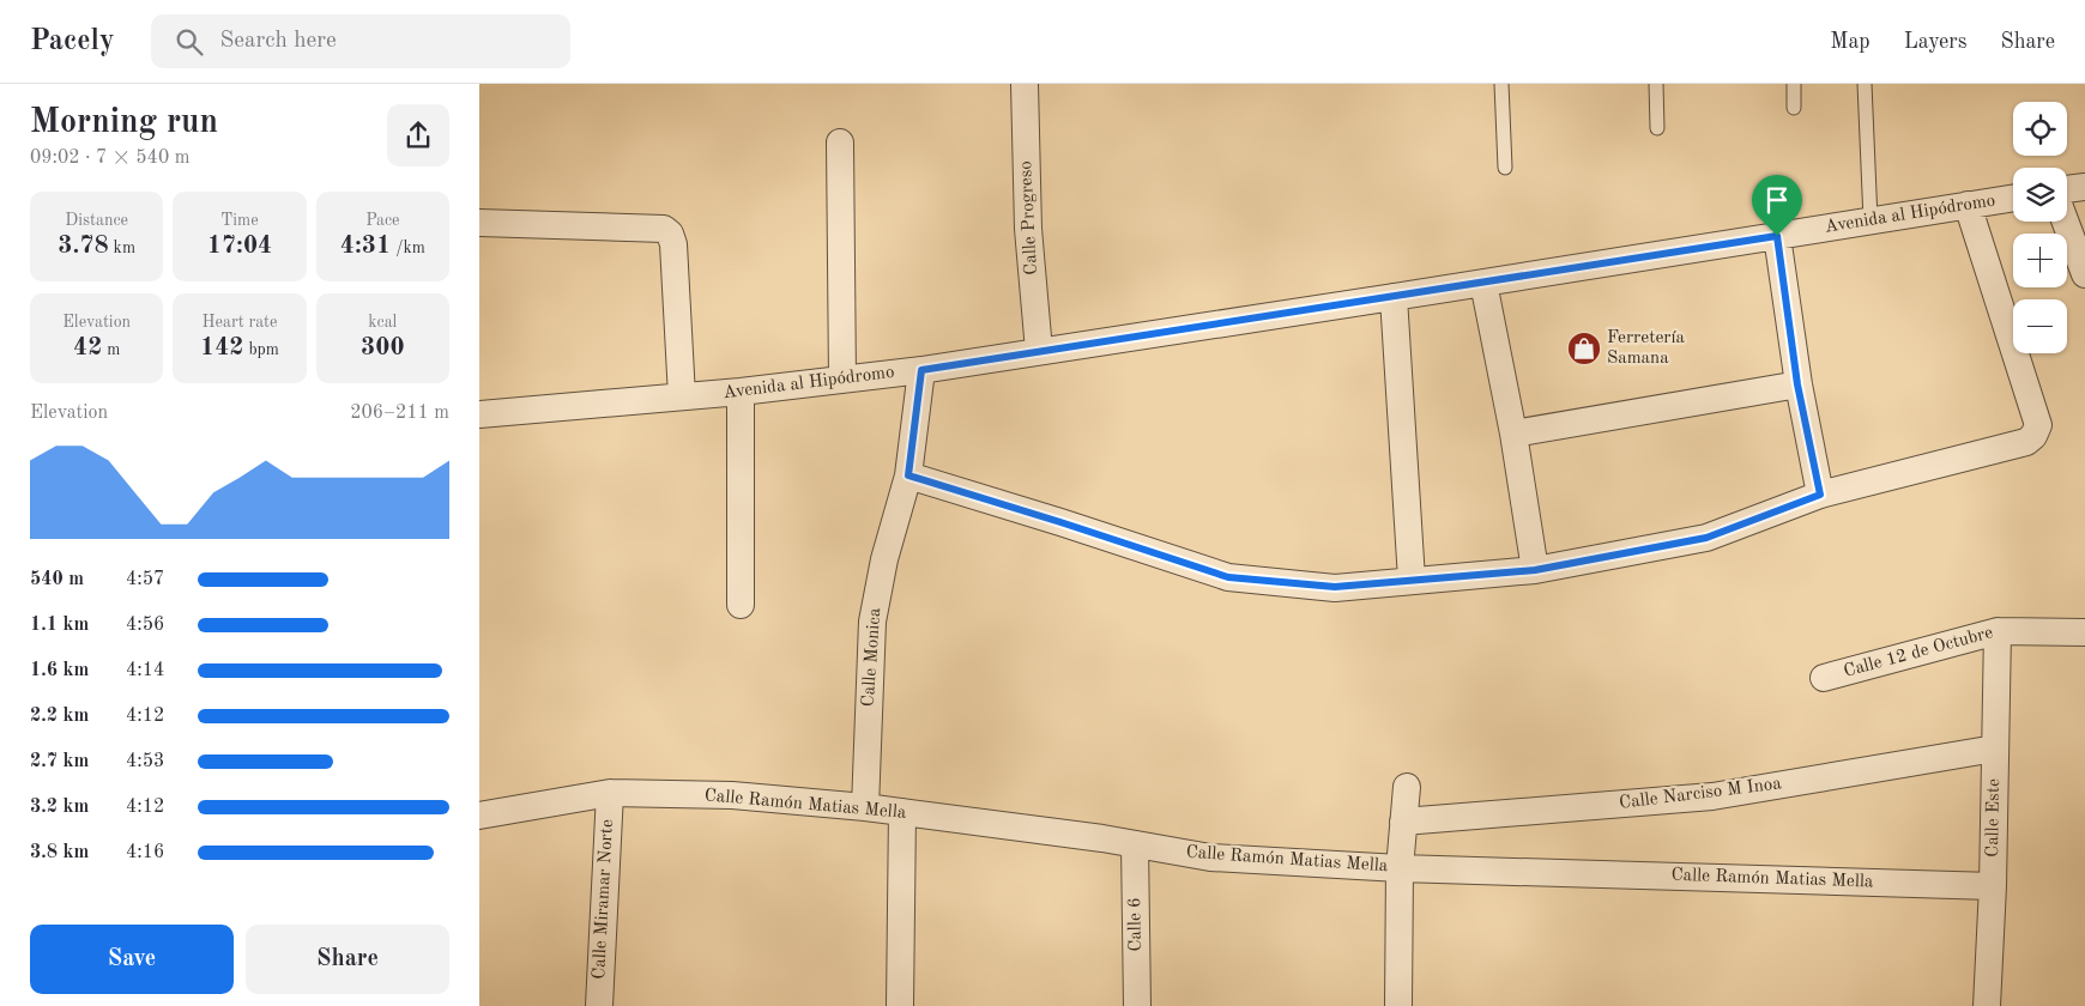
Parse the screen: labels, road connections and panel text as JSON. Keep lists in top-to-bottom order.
{
  "streets": {
    "street": [
      "Avenida al Hipódromo",
      "Calle Progreso",
      "Calle 12 de Octubre",
      "Calle Monica",
      "Calle Narciso M Inoa",
      "Calle Ramón Matias Mella",
      "Calle Este",
      "Calle Miramar Norte",
      "Calle 6"
    ]
  },
  "crossings": [
    ["Avenida al Hipódromo", "Calle Progreso"],
    ["Avenida al Hipódromo", "Calle Monica"],
    ["Calle 12 de Octubre", "Calle Este"],
    ["Calle Monica", "Calle Ramón Matias Mella"],
    ["Calle Narciso M Inoa", "Calle Este"],
    ["Calle Ramón Matias Mella", "Calle Este"],
    ["Calle Ramón Matias Mella", "Calle Miramar Norte"],
    ["Calle Ramón Matias Mella", "Calle 6"]
  ],
  "places": {
    "shop": ["Ferretería Samana"]
  },
  "page": {
    "header": "Pacely",
    "search": "Search here",
    "nav": ["Map", "Layers", "Share"],
    "heading": ["Morning run", "09:02 · 7 × 540 m"],
    "map_buttons": ["+", "−"],
    "stats": [
      ["Distance", "3.78 km"],
      ["Time", "17:04"],
      ["Pace", "4:31 /km"],
      ["Elevation", "42 m"],
      ["Heart rate", "142 bpm"],
      ["kcal", "300"]
    ],
    "chart": ["Elevation", "206–211 m"],
    "list": [
      {
        "name": "540 m",
        "note": "4:57"
      },
      {
        "name": "1.1 km",
        "note": "4:56"
      },
      {
        "name": "1.6 km",
        "note": "4:14"
      },
      {
        "name": "2.2 km",
        "note": "4:12"
      },
      {
        "name": "2.7 km",
        "note": "4:53"
      },
      {
        "name": "3.2 km",
        "note": "4:12"
      },
      {
        "name": "3.8 km",
        "note": "4:16"
      }
    ],
    "buttons": ["Save", "Share"]
  }
}
